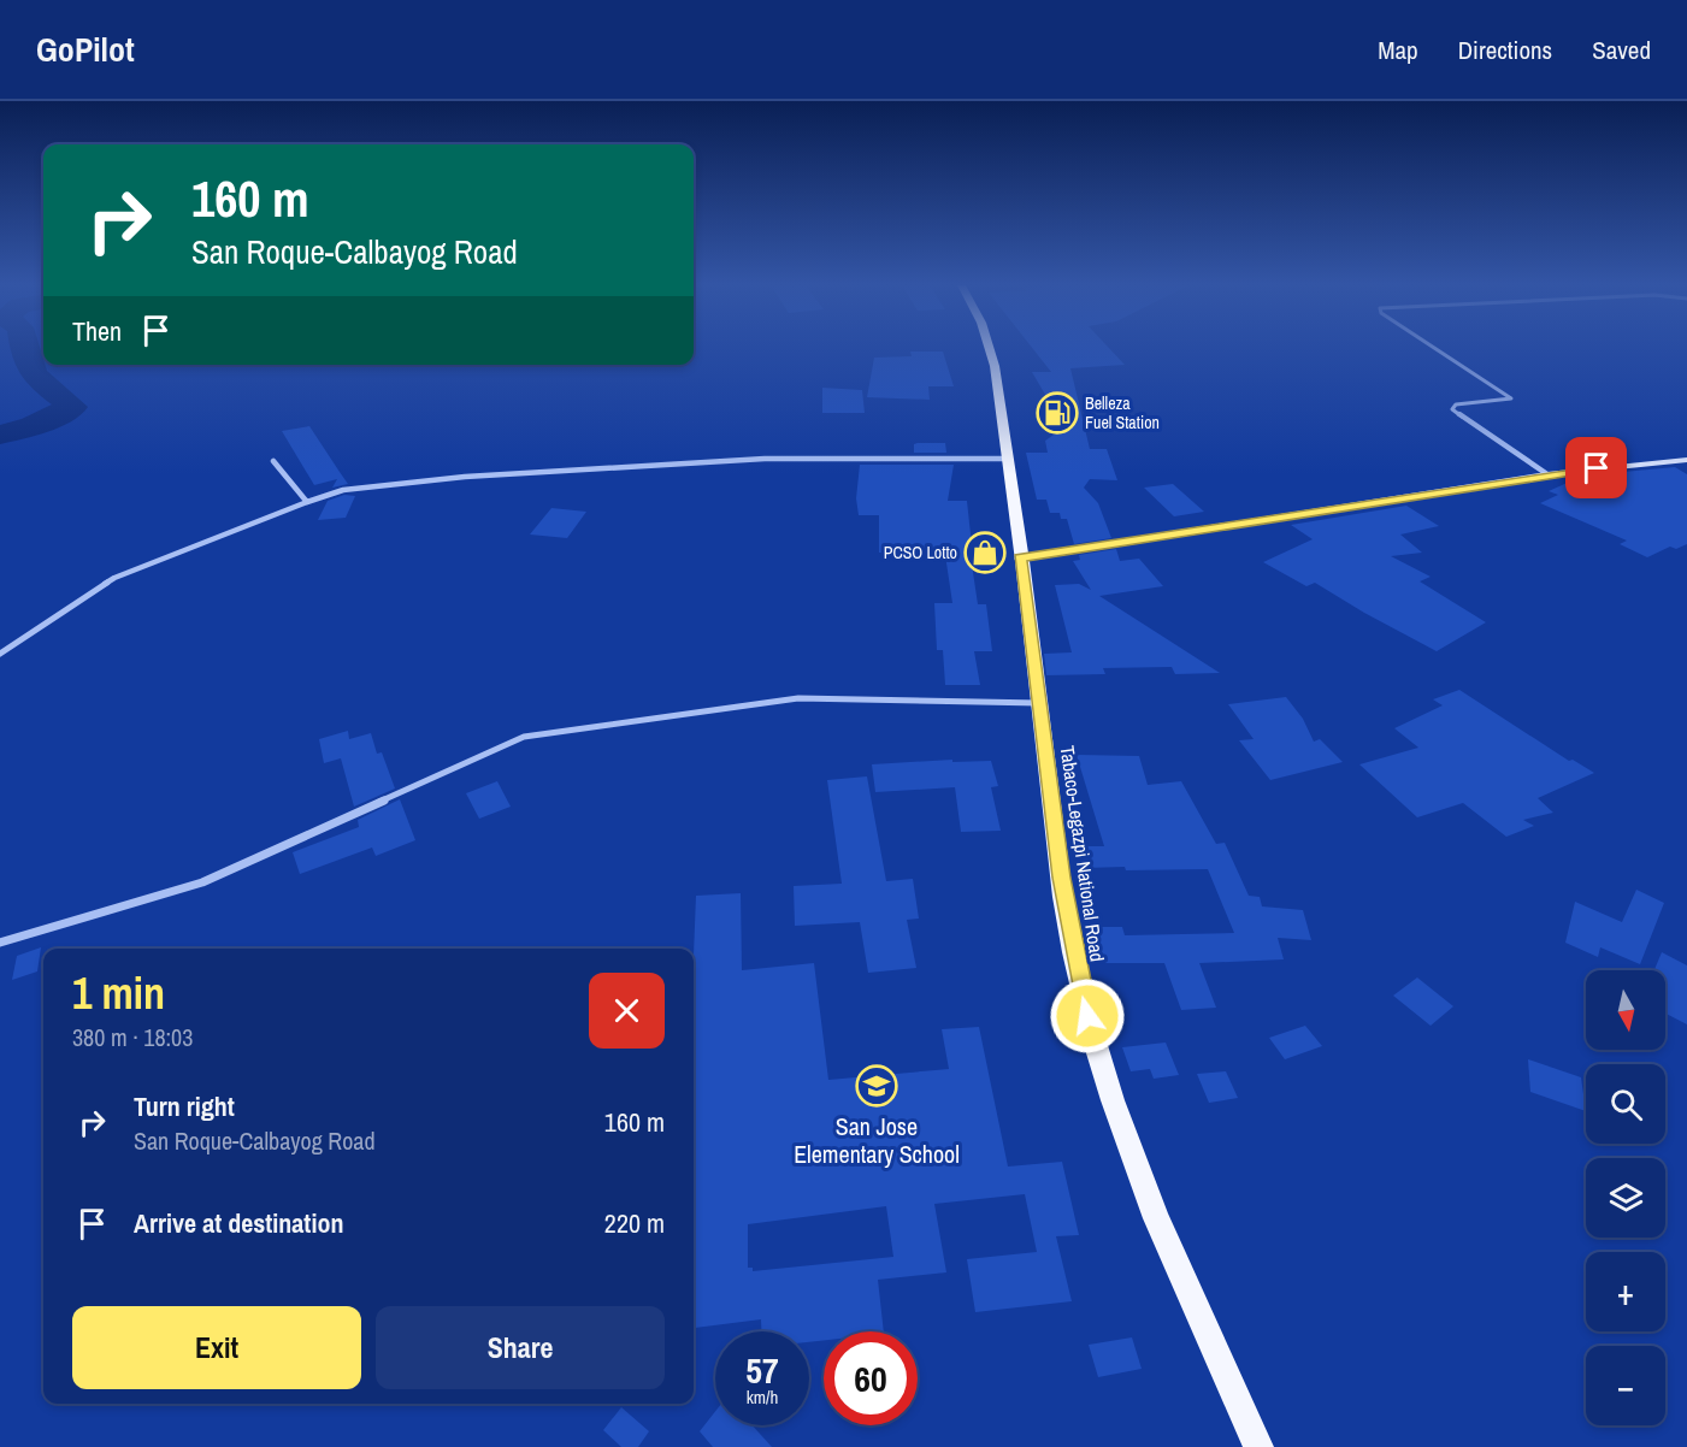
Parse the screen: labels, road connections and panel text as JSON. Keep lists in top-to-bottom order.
{
  "streets": {
    "main road": ["Tabaco-Legazpi National Road"]
  },
  "places": {
    "fuel station": ["Belleza Fuel Station"],
    "shop": ["PCSO Lotto"],
    "school or university": ["San Jose Elementary School"]
  },
  "north": "bottom",
  "page": {
    "header": "GoPilot",
    "nav": ["Map", "Directions", "Saved"],
    "turn": ["160 m", "San Roque-Calbayog Road"],
    "then": "Then",
    "heading": ["1 min", "380 m · 18:03"],
    "map_buttons": ["+", "−"],
    "list": [
      {
        "name": "Turn right",
        "note": "San Roque-Calbayog Road",
        "value": "160 m"
      },
      {
        "name": "Arrive at destination",
        "value": "220 m"
      }
    ],
    "buttons": ["Exit", "Share"],
    "speed": "57 km/h",
    "limit": "60"
  }
}
